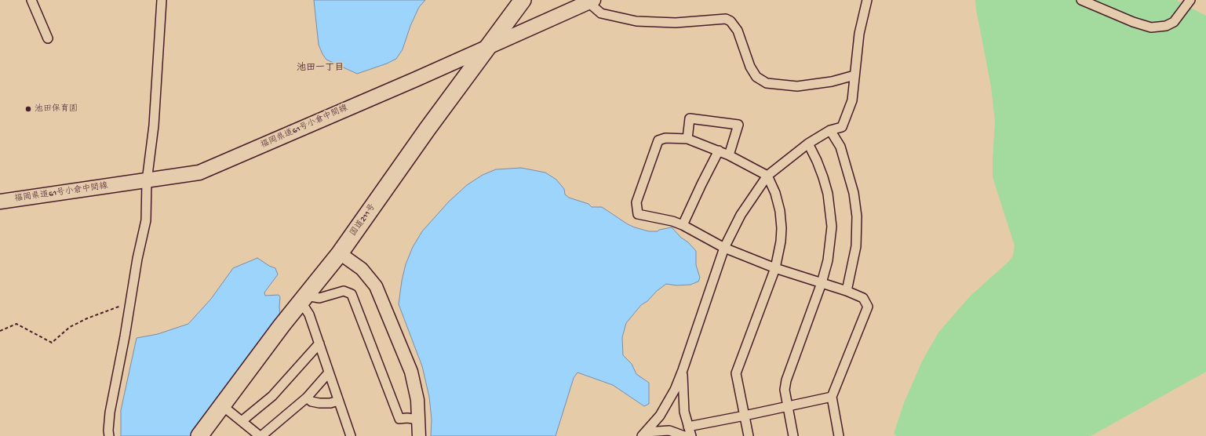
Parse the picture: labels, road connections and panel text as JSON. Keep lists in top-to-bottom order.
{
  "streets": {
    "highway": ["国道211号"],
    "main road": ["福岡県道61号小倉中間線"]
  },
  "crossings": [
    ["福岡県道61号小倉中間線", "国道211号"]
  ],
  "districts": ["池田一丁目"],
  "places": ["池田保育園"]
}
